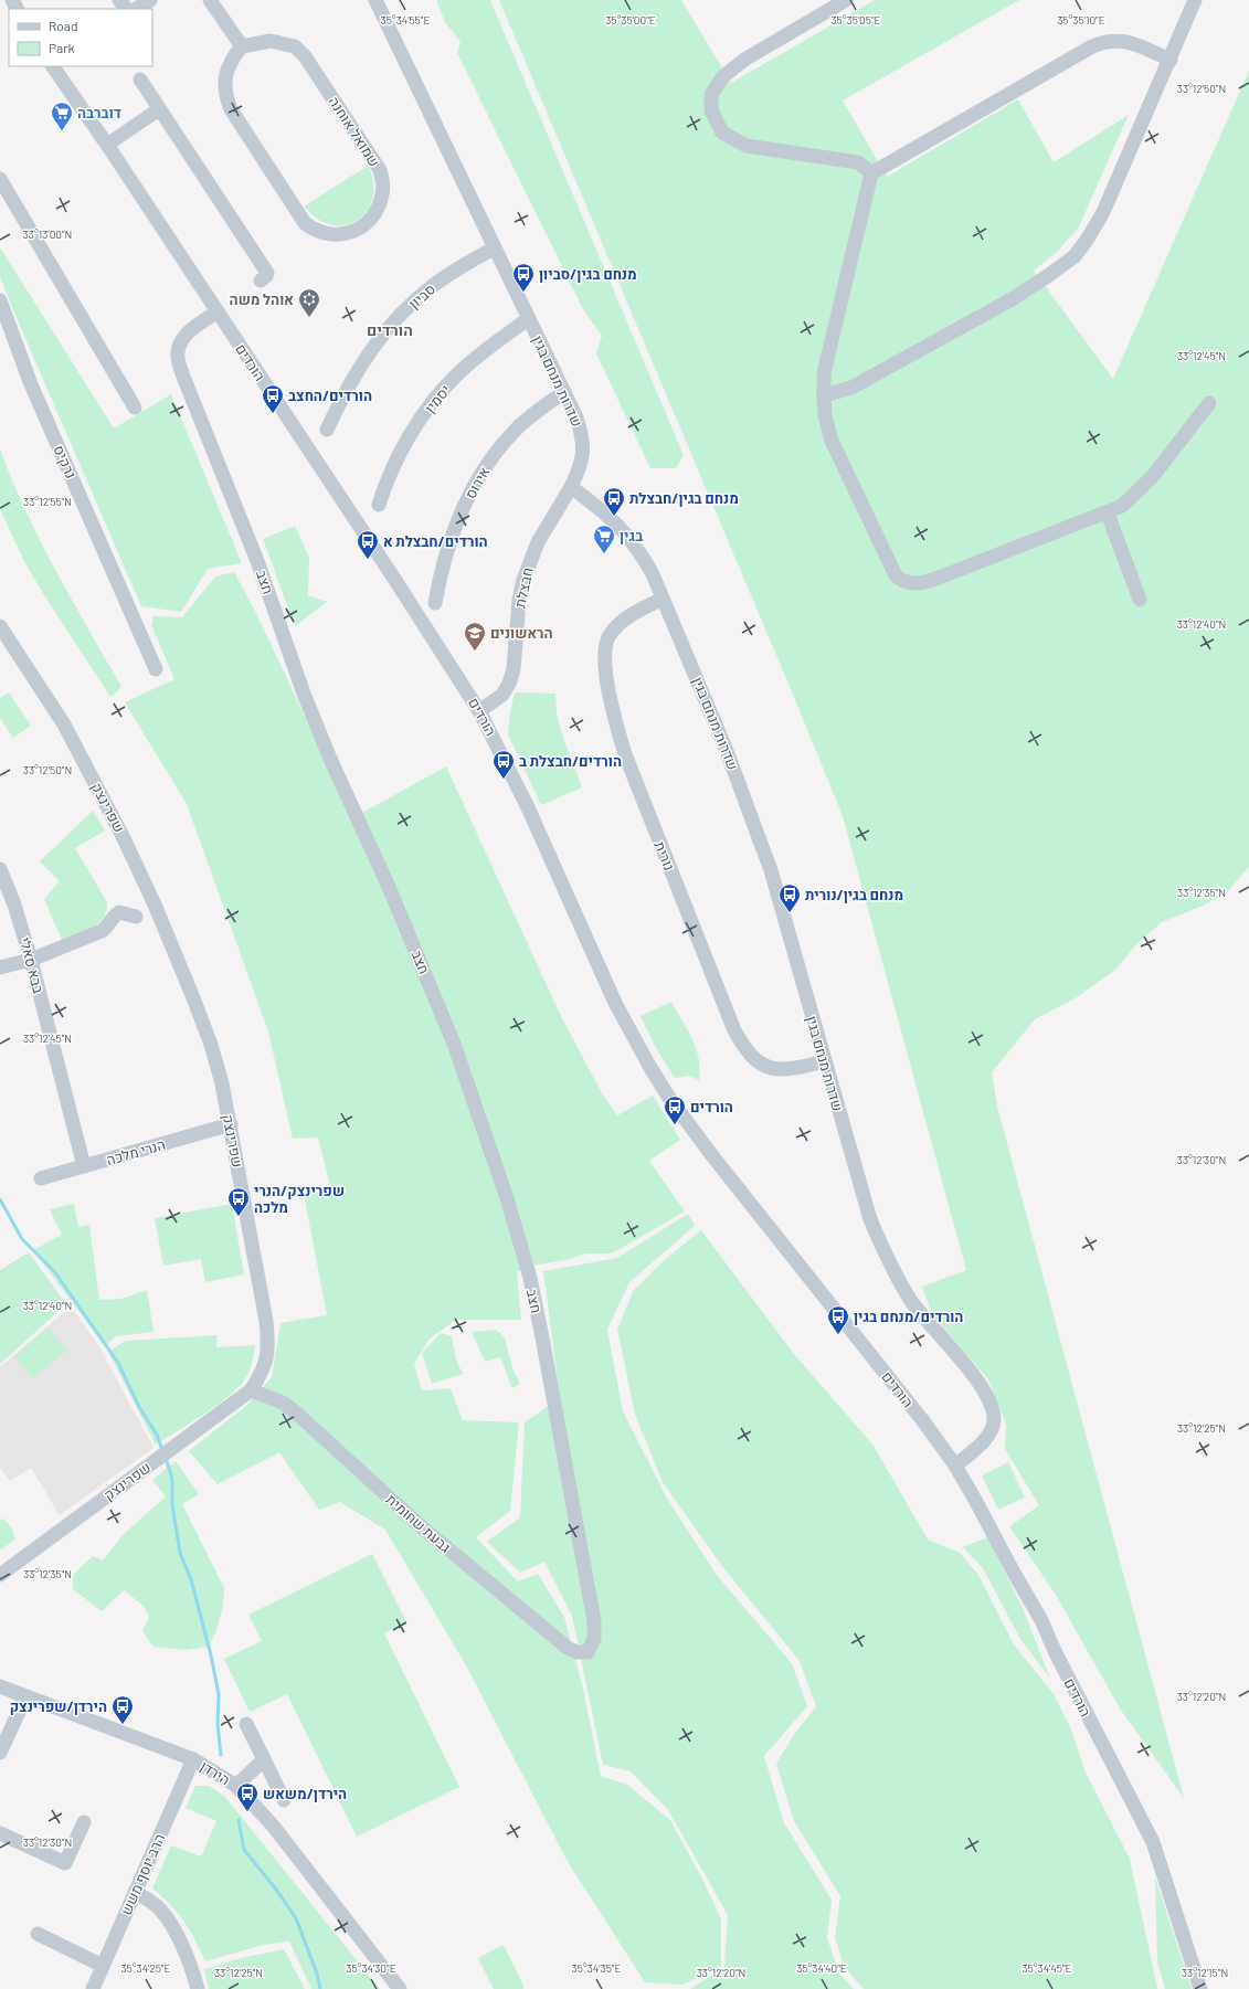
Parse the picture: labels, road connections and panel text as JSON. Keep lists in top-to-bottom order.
{
  "streets": {
    "street": [
      "שמואל אוחנה",
      "סביון",
      "הורדים",
      "שדרות מנחם בגין",
      "יסמין",
      "נרקיס",
      "אירוס",
      "חצב",
      "חבצלת",
      "שפרינצק",
      "נורית",
      "בבא סאלי",
      "הנרי מלכה",
      "גבעת שחומית",
      "הירדן",
      "הרב יוסף משש"
    ]
  },
  "crossings": [
    ["סביון", "שדרות מנחם בגין"],
    ["הורדים", "שדרות מנחם בגין"],
    ["הורדים", "חצב"],
    ["הורדים", "חבצלת"],
    ["שדרות מנחם בגין", "יסמין"],
    ["שדרות מנחם בגין", "אירוס"],
    ["שדרות מנחם בגין", "חבצלת"],
    ["שדרות מנחם בגין", "נורית"],
    ["חצב", "גבעת שחומית"],
    ["שפרינצק", "הנרי מלכה"],
    ["שפרינצק", "גבעת שחומית"],
    ["בבא סאלי", "הנרי מלכה"],
    ["הירדן", "הרב יוסף משש"]
  ],
  "districts": ["הורדים"],
  "places": {
    "supermarket": ["דוברבה", "בגין"],
    "bus stop": [
      "מנחם בגין/סביון",
      "הורדים/החצב",
      "מנחם בגין/חבצלת",
      "הורדים/חבצלת א",
      "הורדים/חבצלת ב",
      "מנחם בגין/נורית",
      "הורדים",
      "שפרינצק/הנרי מלכה",
      "הורדים/מנחם בגין",
      "הירדן/שפרינצק",
      "הירדן/משאש"
    ],
    "synagogue": ["אוהל משה"],
    "school or university": ["הראשונים"]
  },
  "legend": ["Road", "Park"],
  "coordinates": [
    "35°34'55\"E",
    "35°35'00\"E",
    "35°35'05\"E",
    "35°35'10\"E",
    "33°12'50\"N",
    "33°13'00\"N",
    "33°12'45\"N",
    "33°12'55\"N",
    "33°12'40\"N",
    "33°12'35\"N",
    "33°12'30\"N",
    "33°12'25\"N",
    "33°12'20\"N",
    "35°34'25\"E",
    "35°34'30\"E",
    "35°34'35\"E",
    "35°34'40\"E",
    "35°34'45\"E",
    "33°12'15\"N"
  ]
}
